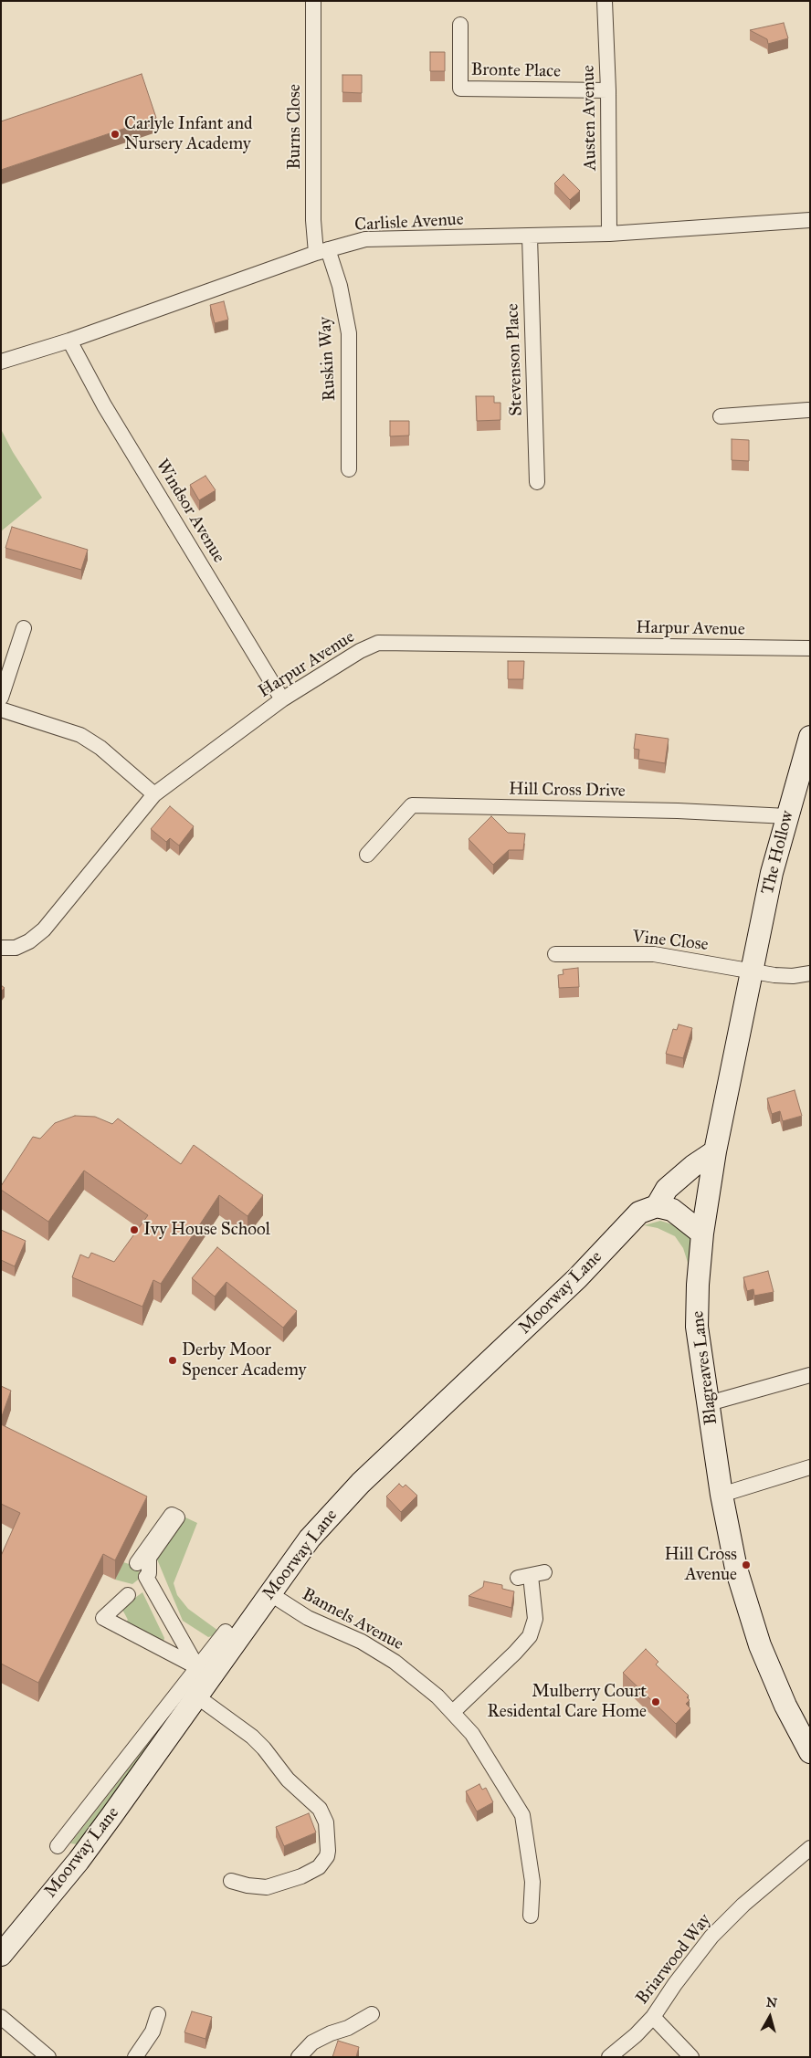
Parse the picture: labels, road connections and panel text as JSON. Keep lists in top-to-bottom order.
{
  "streets": {
    "street": [
      "Bronte Place",
      "Austen Avenue",
      "Burns Close",
      "Carlisle Avenue",
      "Ruskin Way",
      "Stevenson Place",
      "Windsor Avenue",
      "Harpur Avenue",
      "Hill Cross Drive",
      "The Hollow",
      "Vine Close",
      "Moorway Lane",
      "Blagreaves Lane",
      "Bannels Avenue",
      "Briarwood Way"
    ]
  },
  "crossings": [
    ["Bronte Place", "Austen Avenue"],
    ["Austen Avenue", "Carlisle Avenue"],
    ["Burns Close", "Carlisle Avenue"],
    ["Burns Close", "Ruskin Way"],
    ["Carlisle Avenue", "Ruskin Way"],
    ["Carlisle Avenue", "Stevenson Place"],
    ["Carlisle Avenue", "Windsor Avenue"],
    ["Windsor Avenue", "Harpur Avenue"],
    ["Hill Cross Drive", "The Hollow"],
    ["The Hollow", "Vine Close"],
    ["The Hollow", "Blagreaves Lane"],
    ["Vine Close", "Blagreaves Lane"],
    ["Moorway Lane", "Bannels Avenue"]
  ],
  "places": [
    "Carlyle Infant and Nursery Academy",
    "Ivy House School",
    "Derby Moor Spencer Academy",
    "Hill Cross Avenue",
    "Mulberry Court Residental Care Home"
  ],
  "north": "top"
}
